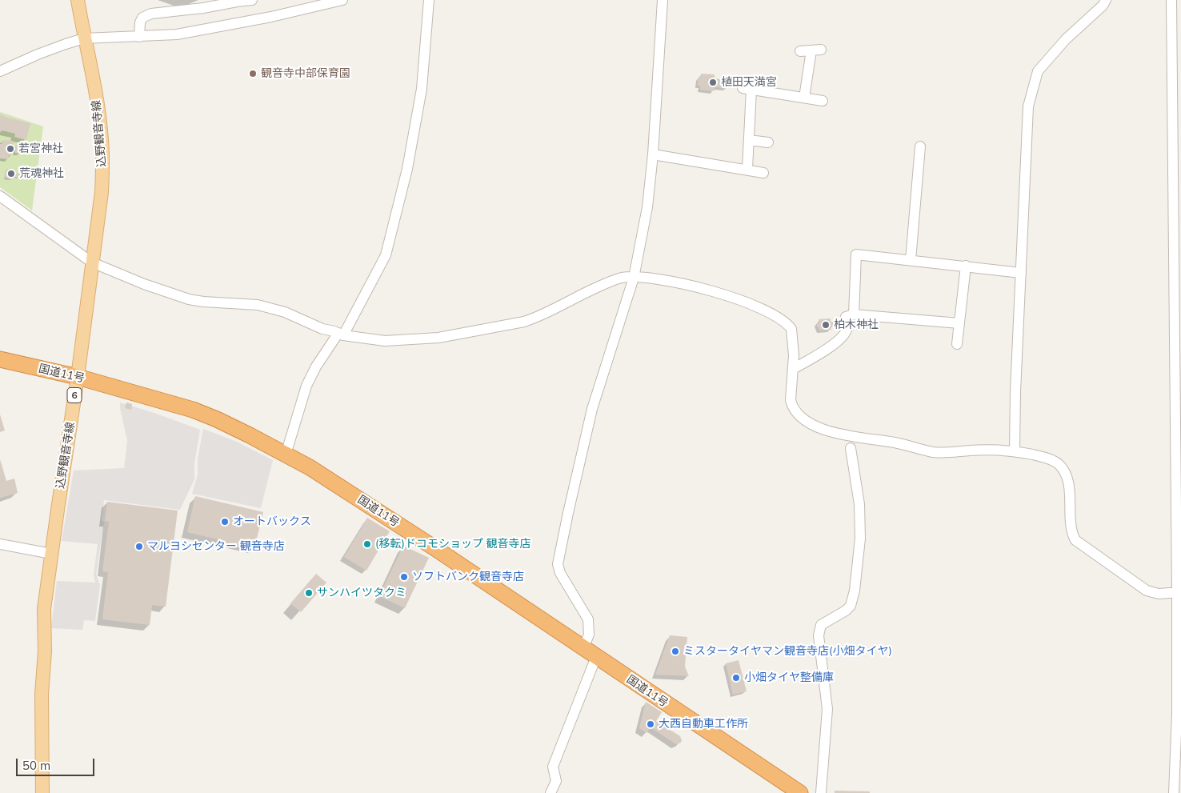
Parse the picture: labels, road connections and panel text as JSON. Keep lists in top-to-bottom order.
{
  "streets": {
    "highway": ["国道11号"],
    "main road": ["込野観音寺線", "6"]
  },
  "crossings": [
    ["込野観音寺線", "国道11号"]
  ],
  "places": [
    "観音寺中部保育園",
    "植田天満宮",
    "若宮神社",
    "荒魂神社",
    "柏木神社",
    "オートバックス",
    "(移転)ドコモショップ 観音寺店",
    "マルヨシセンター 観音寺店",
    "ソフトバンク観音寺店",
    "サンハイツタクミ",
    "ミスタータイヤマン観音寺店(小畑タイヤ)",
    "小畑タイヤ整備庫",
    "大西自動車工作所"
  ],
  "scale_bar": "50 m"
}
